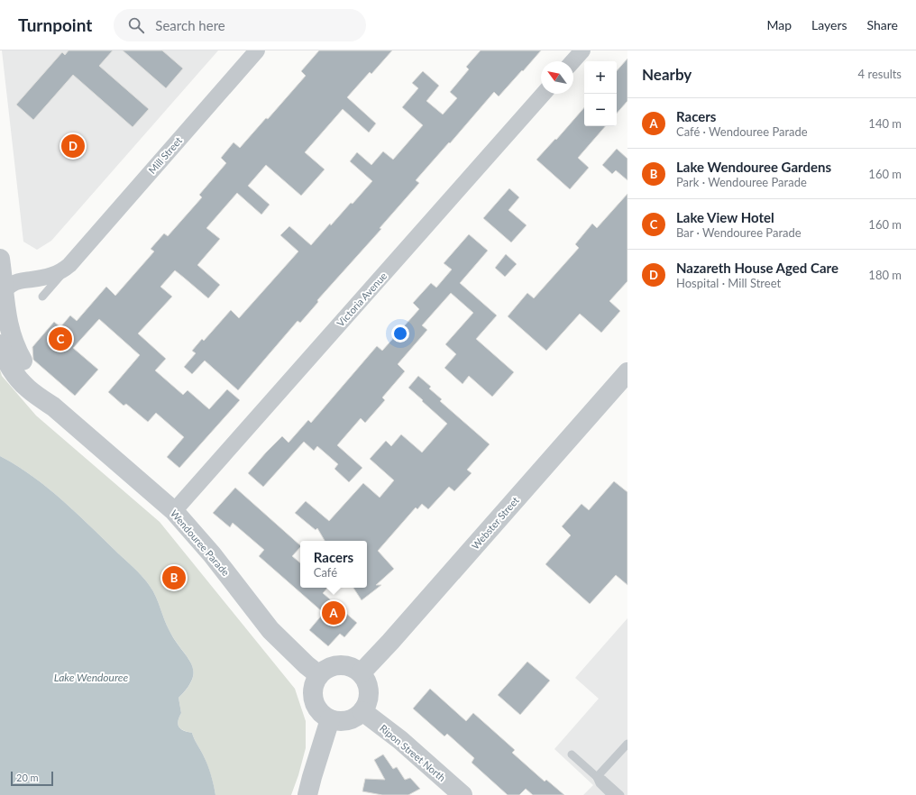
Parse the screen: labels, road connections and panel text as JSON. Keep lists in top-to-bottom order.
{
  "streets": {
    "street": [
      "Mill Street",
      "Victoria Avenue",
      "Webster Street",
      "Wendouree Parade",
      "Ripon Street North"
    ]
  },
  "crossings": [
    ["Victoria Avenue", "Wendouree Parade"],
    ["Webster Street", "Wendouree Parade"],
    ["Webster Street", "Ripon Street North"],
    ["Wendouree Parade", "Ripon Street North"]
  ],
  "water": ["Lake Wendouree"],
  "scale_bar": "20 m",
  "north": "top left",
  "page": {
    "header": "Turnpoint",
    "search": "Search here",
    "nav": ["Map", "Layers", "Share"],
    "heading": ["Nearby", "4 results"],
    "map_buttons": ["+", "−"],
    "list": [
      {
        "mark": "A",
        "name": "Racers",
        "note": "Café · Wendouree Parade",
        "value": "140 m"
      },
      {
        "mark": "B",
        "name": "Lake Wendouree Gardens",
        "note": "Park · Wendouree Parade",
        "value": "160 m"
      },
      {
        "mark": "C",
        "name": "Lake View Hotel",
        "note": "Bar · Wendouree Parade",
        "value": "160 m"
      },
      {
        "mark": "D",
        "name": "Nazareth House Aged Care",
        "note": "Hospital · Mill Street",
        "value": "180 m"
      }
    ],
    "pins": [
      "D",
      "C",
      "B",
      "A"
    ],
    "popup": ["Racers", "Café"],
    "scale": "20 m"
  }
}
